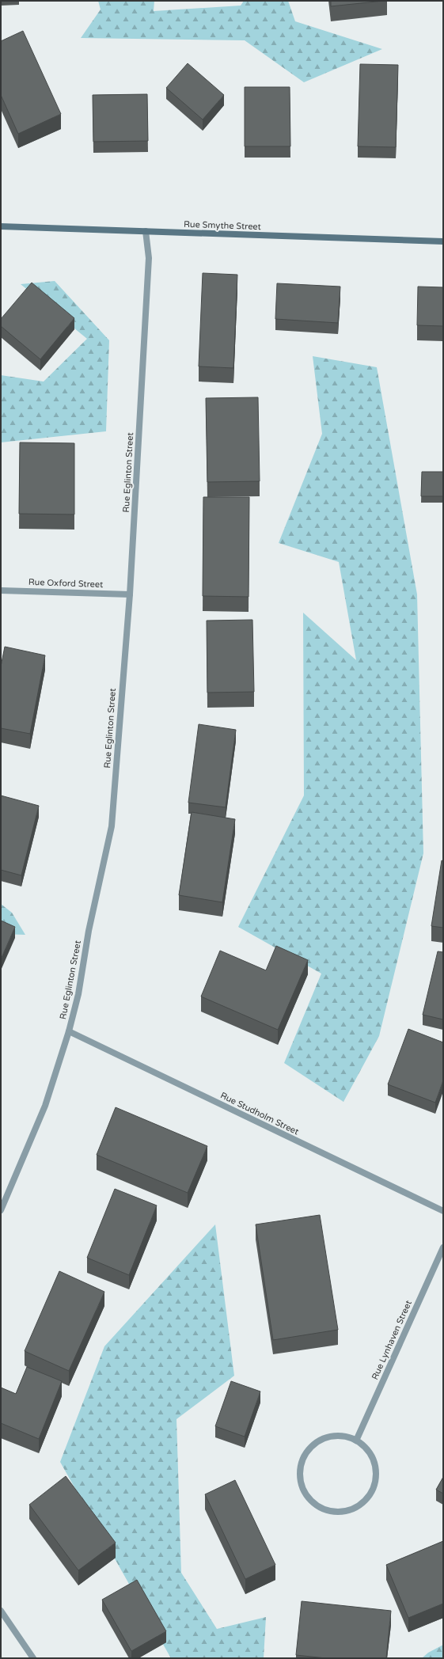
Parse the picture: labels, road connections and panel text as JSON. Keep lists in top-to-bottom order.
{
  "streets": {
    "main road": ["Rue Smythe Street"],
    "street": [
      "Rue Eglinton Street",
      "Rue Oxford Street",
      "Rue Studholm Street",
      "Rue Lynhaven Street"
    ]
  },
  "crossings": [
    ["Rue Smythe Street", "Rue Eglinton Street"],
    ["Rue Eglinton Street", "Rue Oxford Street"],
    ["Rue Eglinton Street", "Rue Studholm Street"]
  ]
}
